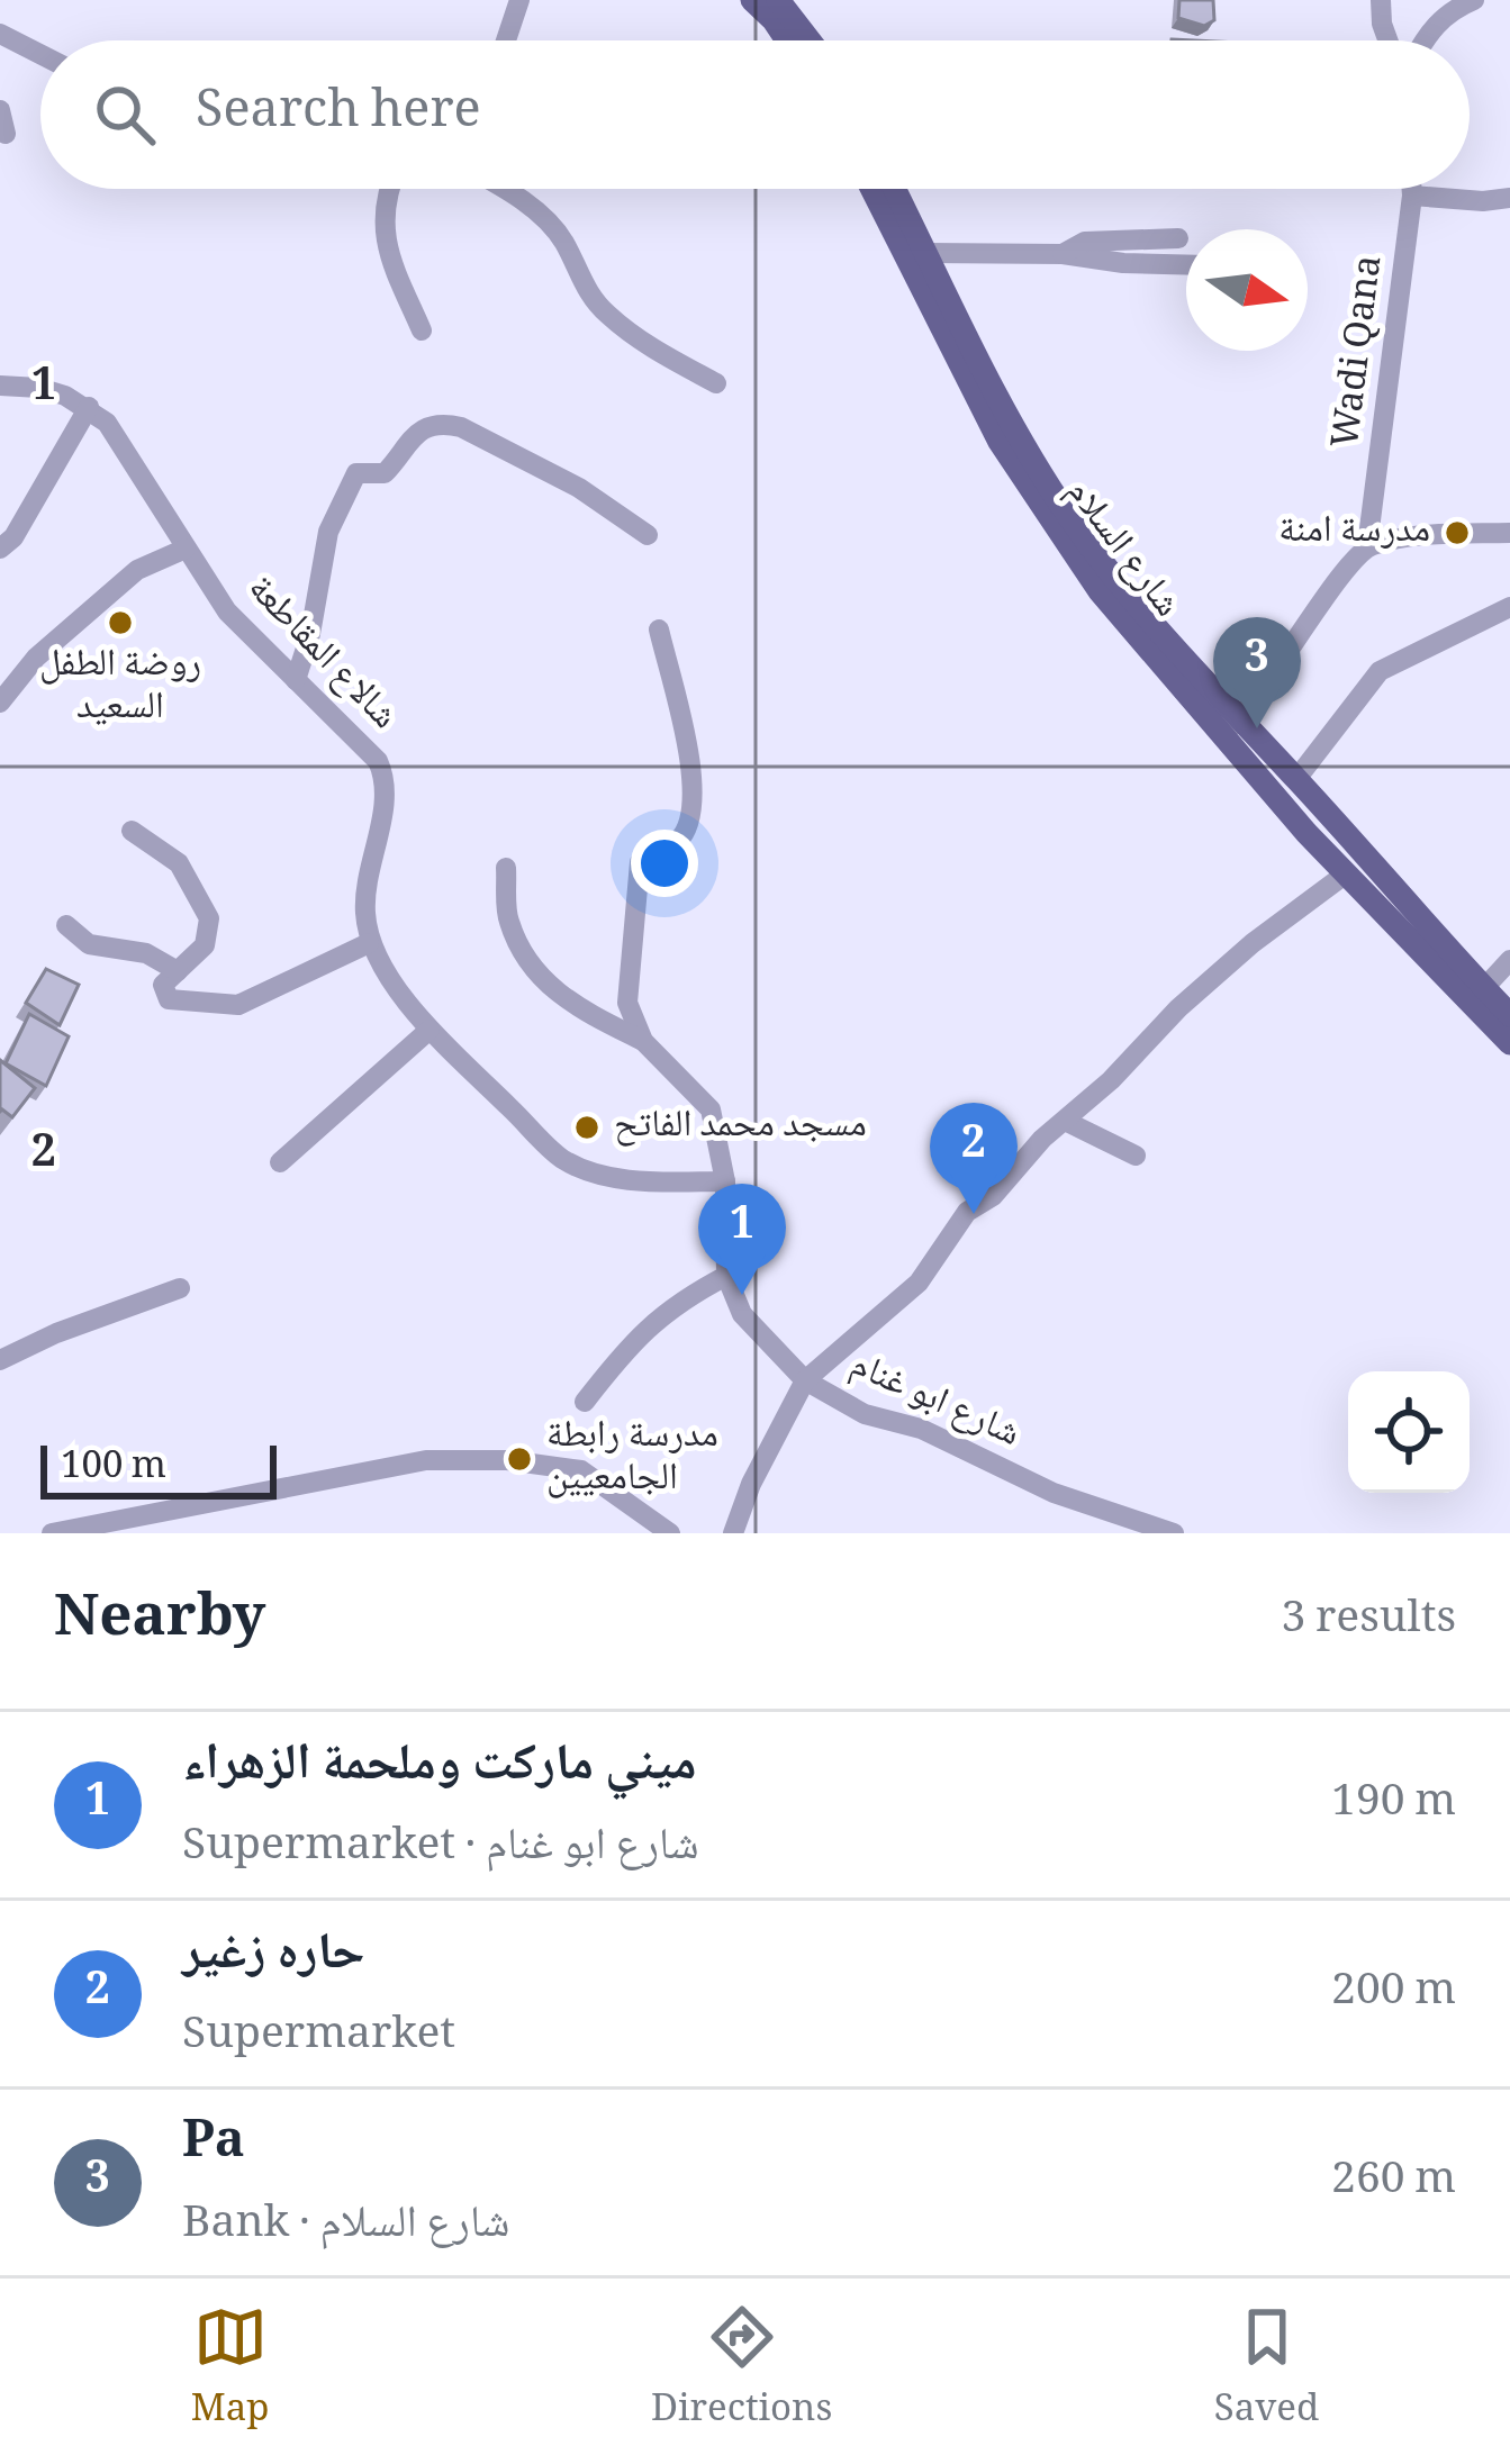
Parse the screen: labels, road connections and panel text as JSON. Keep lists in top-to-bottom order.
{
  "streets": {
    "main road": ["شارع السلام"],
    "street": ["Wadi Qana", "شالاع المقاطعة", "شارع ابو غنام"]
  },
  "places": [
    "مدرسة امنة",
    "روضة الطفل السعيد",
    "مسجد محمد الفاتح",
    "مدرسة رابطة الجامعيين"
  ],
  "scale_bar": "100 m",
  "north": "right",
  "page": {
    "search": "Search here",
    "pins": ["3", "2", "1"],
    "scale": "100 m",
    "heading": ["Nearby", "3 results"],
    "list": [
      {
        "mark": "1",
        "name": "ميني ماركت وملحمة الزهراء",
        "note": "Supermarket · شارع ابو غنام",
        "value": "190 m"
      },
      {
        "mark": "2",
        "name": "حاره زغير",
        "note": "Supermarket",
        "value": "200 m"
      },
      {
        "mark": "3",
        "name": "Pa",
        "note": "Bank · شارع السلام",
        "value": "260 m"
      }
    ],
    "nav": ["Map", "Directions", "Saved"]
  },
  "grid": {
    "rows": ["1", "2"]
  }
}
